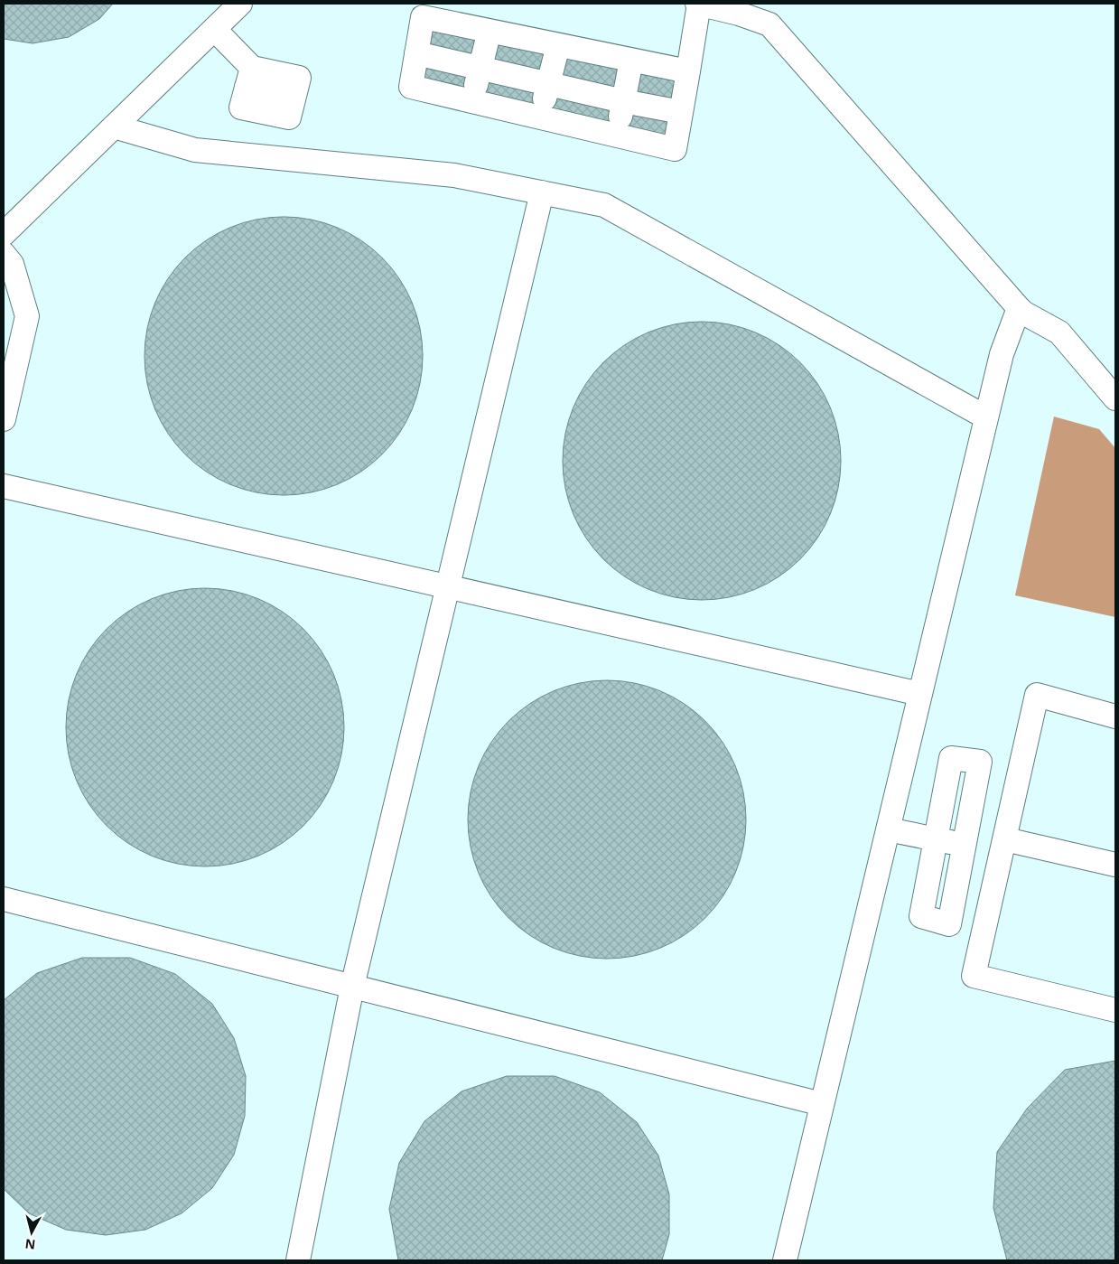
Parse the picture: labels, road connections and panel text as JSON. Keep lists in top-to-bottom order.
{
  "north": "bottom"
}
